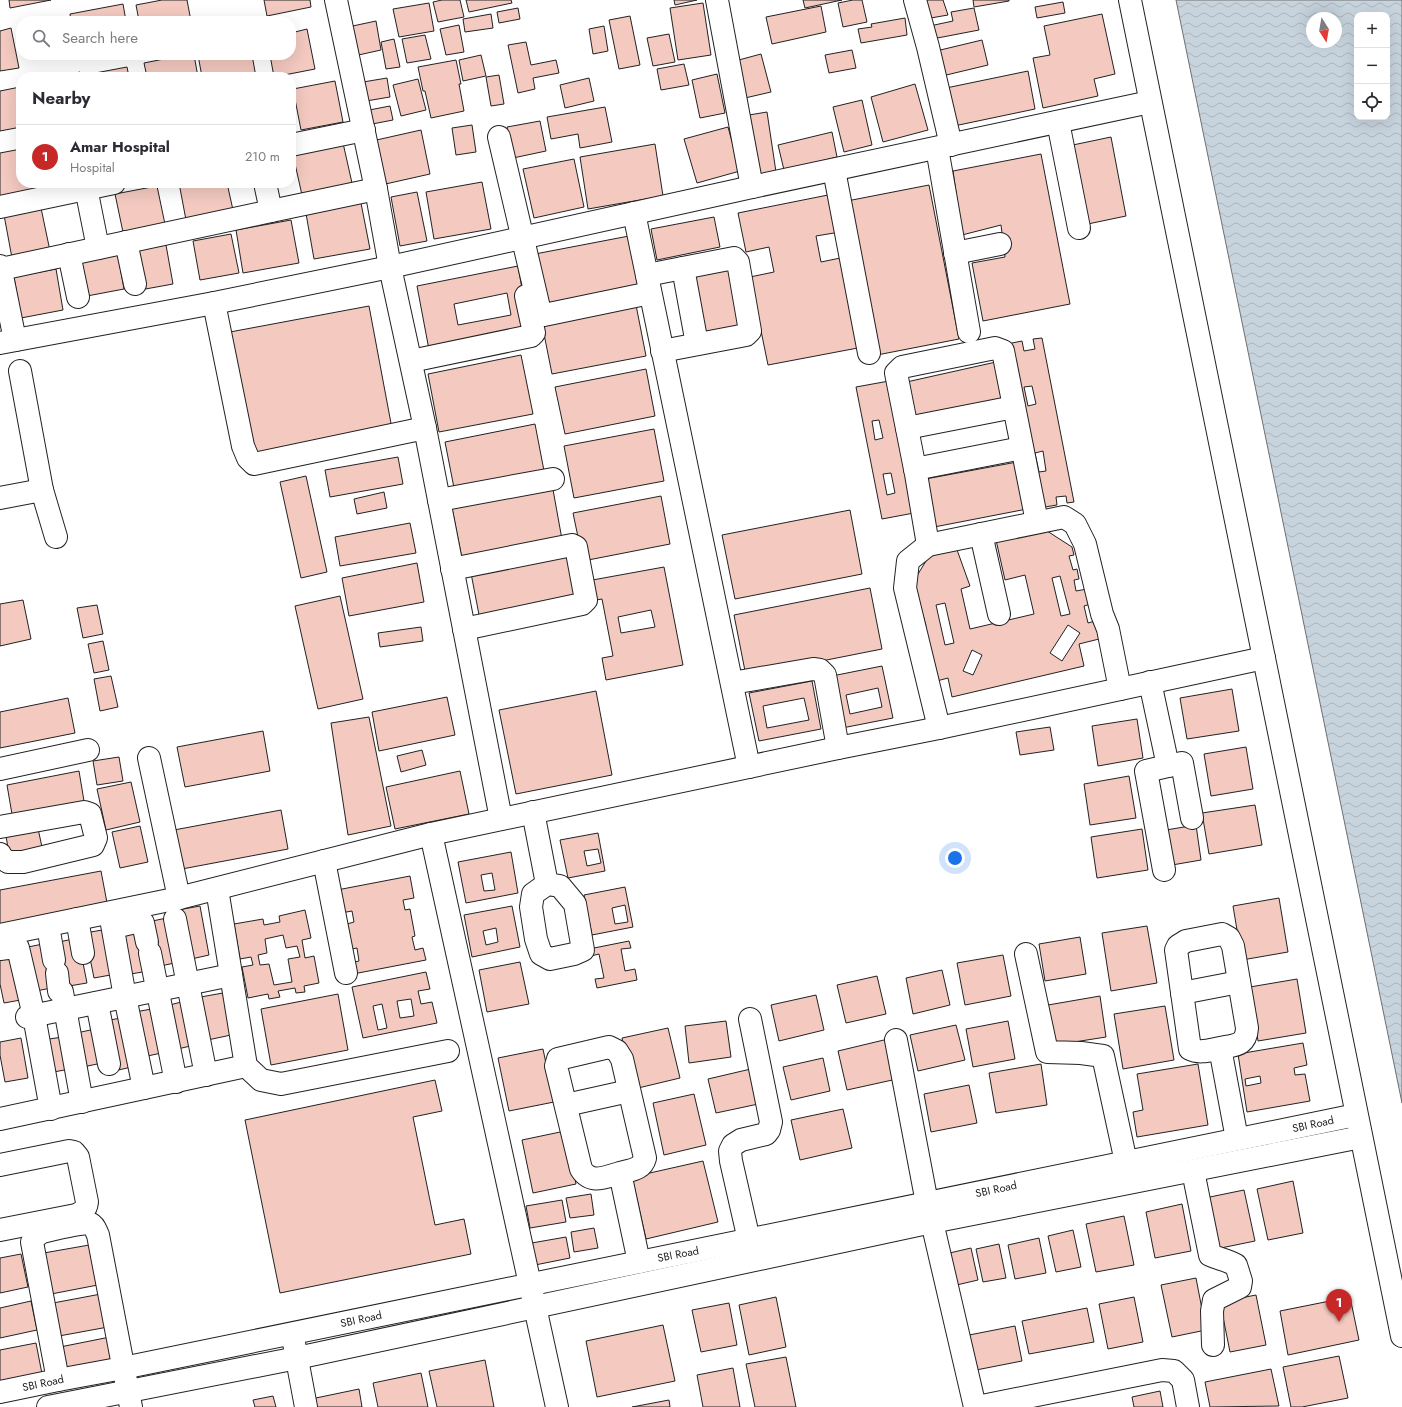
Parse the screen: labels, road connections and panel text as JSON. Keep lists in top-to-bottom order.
{
  "streets": {
    "street": ["SBI Road"]
  },
  "north": "bottom",
  "page": {
    "map_buttons": ["+", "−"],
    "search": "Search here",
    "heading": "Nearby",
    "list": [
      {
        "mark": "1",
        "name": "Amar Hospital",
        "note": "Hospital",
        "value": "210 m"
      }
    ],
    "pins": "1"
  }
}
